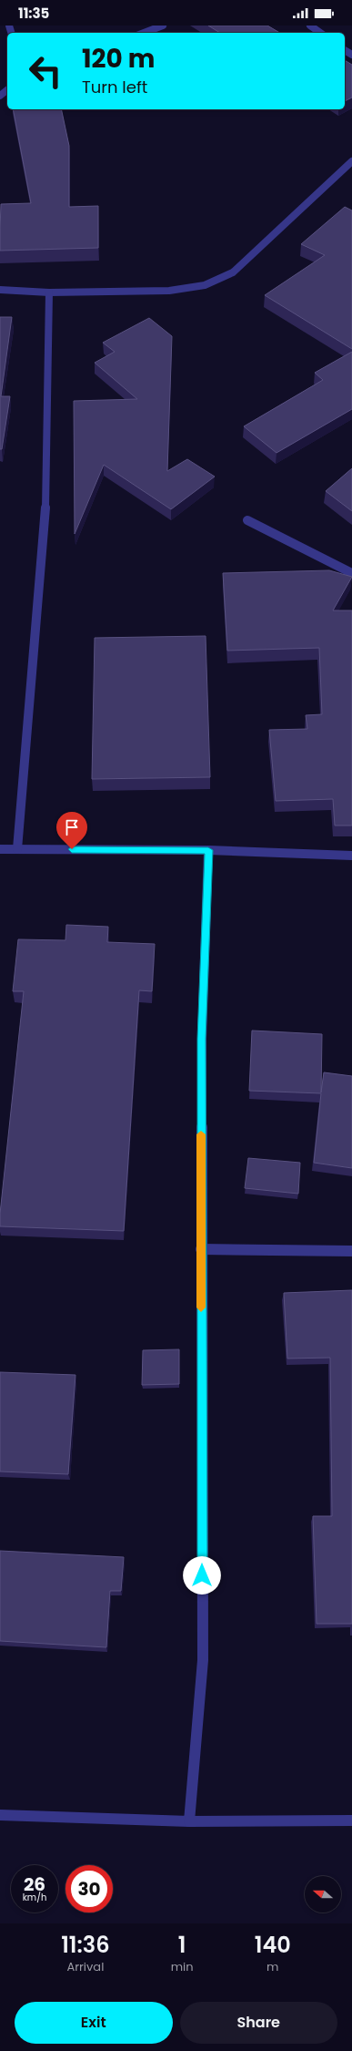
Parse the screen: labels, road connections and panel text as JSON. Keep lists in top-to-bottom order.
{
  "north": "left",
  "page": {
    "status": "11:35",
    "turn": ["120 m", "Turn left"],
    "speed": "26 km/h",
    "limit": "30",
    "eta": [
      "11:36",
      "Arrival",
      "1",
      "min",
      "140",
      "m"
    ],
    "buttons": ["Exit", "Share"]
  }
}
